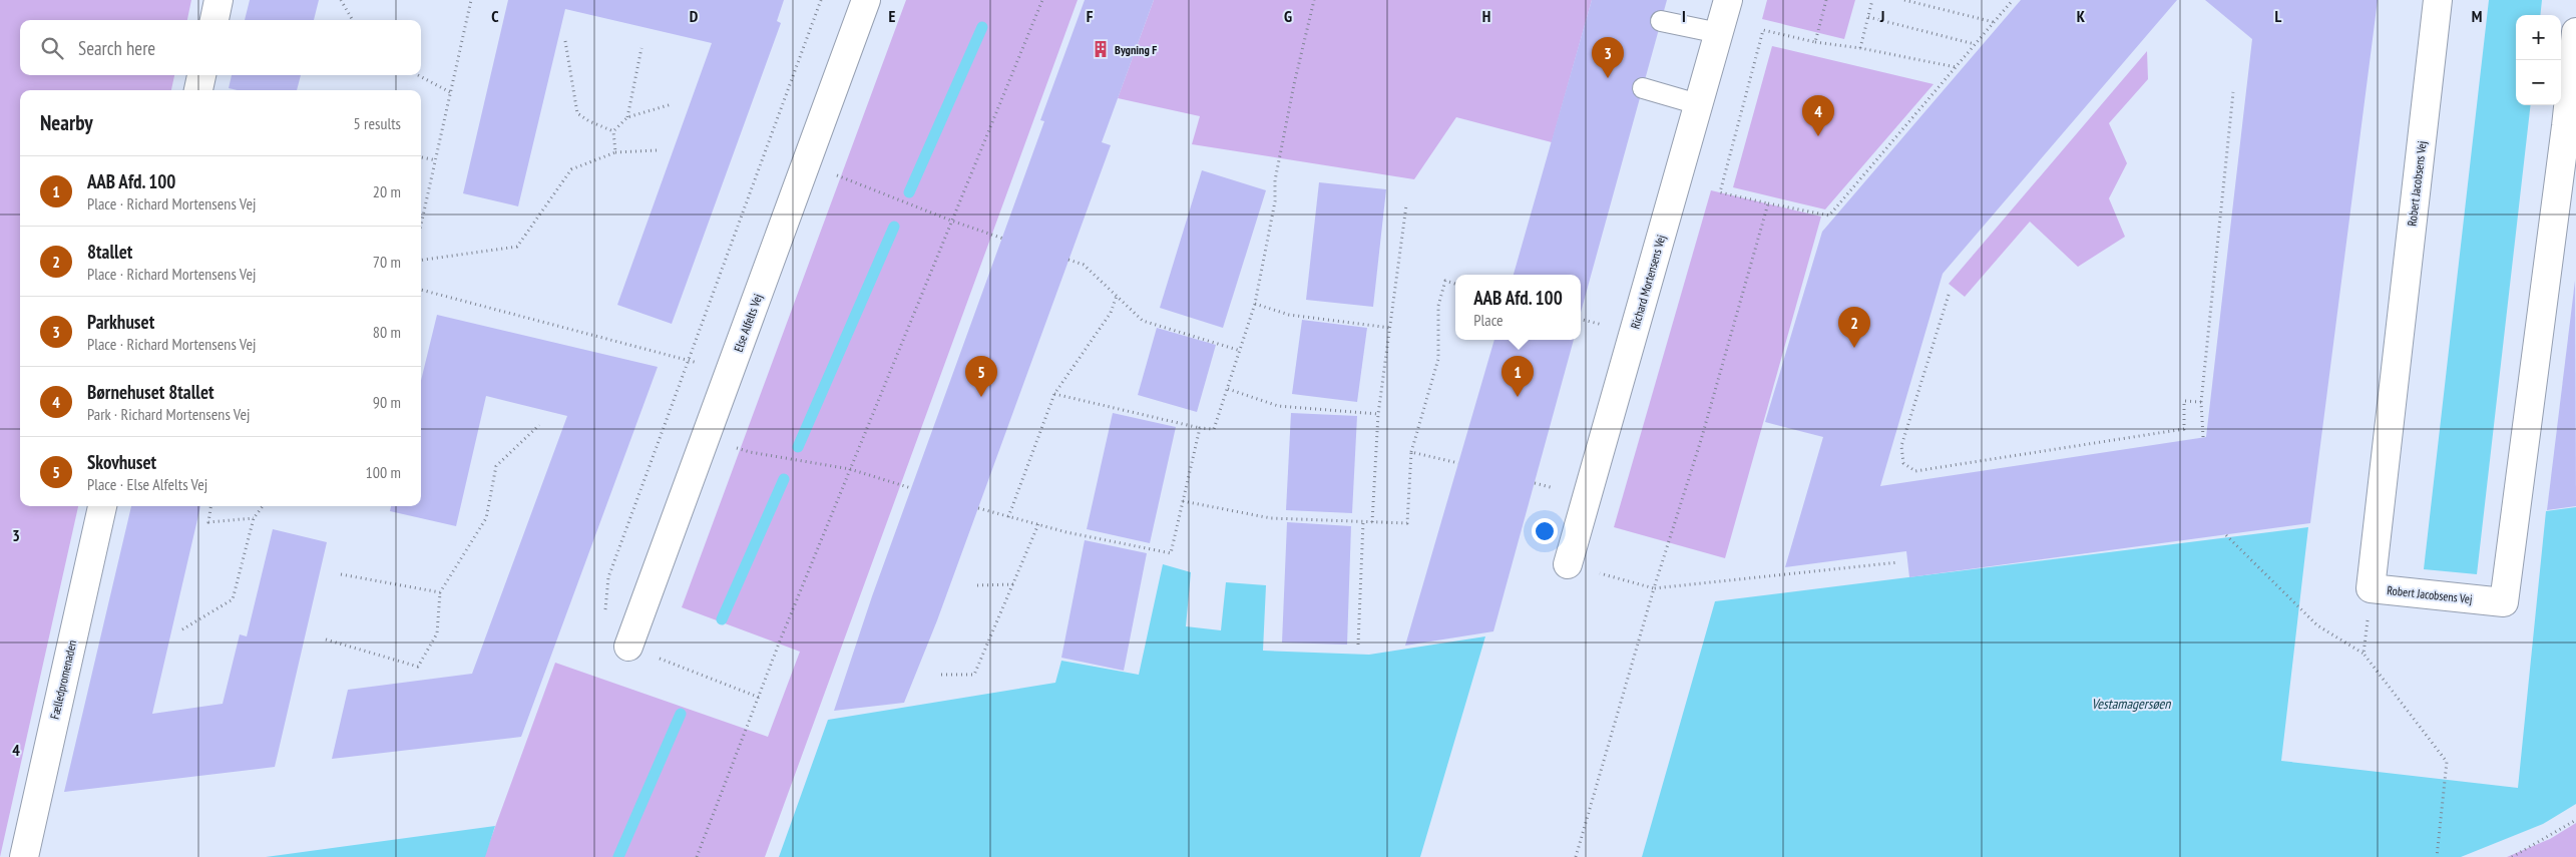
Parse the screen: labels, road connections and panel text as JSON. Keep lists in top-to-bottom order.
{
  "streets": {
    "street": [
      "Robert Jacobsens Vej",
      "Richard Mortensens Vej",
      "Else Alfelts Vej",
      "Fælledpromenaden"
    ]
  },
  "water": ["Vestamagersøen"],
  "places": {
    "building": ["Bygning F"]
  },
  "page": {
    "map_buttons": ["+", "−"],
    "search": "Search here",
    "pins": [
      "3",
      "4",
      "2",
      "1",
      "5"
    ],
    "heading": ["Nearby", "5 results"],
    "list": [
      {
        "mark": "1",
        "name": "AAB Afd. 100",
        "note": "Place · Richard Mortensens Vej",
        "value": "20 m"
      },
      {
        "mark": "2",
        "name": "8tallet",
        "note": "Place · Richard Mortensens Vej",
        "value": "70 m"
      },
      {
        "mark": "3",
        "name": "Parkhuset",
        "note": "Place · Richard Mortensens Vej",
        "value": "80 m"
      },
      {
        "mark": "4",
        "name": "Børnehuset 8tallet",
        "note": "Park · Richard Mortensens Vej",
        "value": "90 m"
      },
      {
        "mark": "5",
        "name": "Skovhuset",
        "note": "Place · Else Alfelts Vej",
        "value": "100 m"
      }
    ],
    "popup": ["AAB Afd. 100", "Place"]
  },
  "grid": {
    "columns": [
      "C",
      "D",
      "E",
      "F",
      "G",
      "H",
      "I",
      "J",
      "K",
      "L",
      "M"
    ],
    "rows": ["3", "4"]
  }
}
